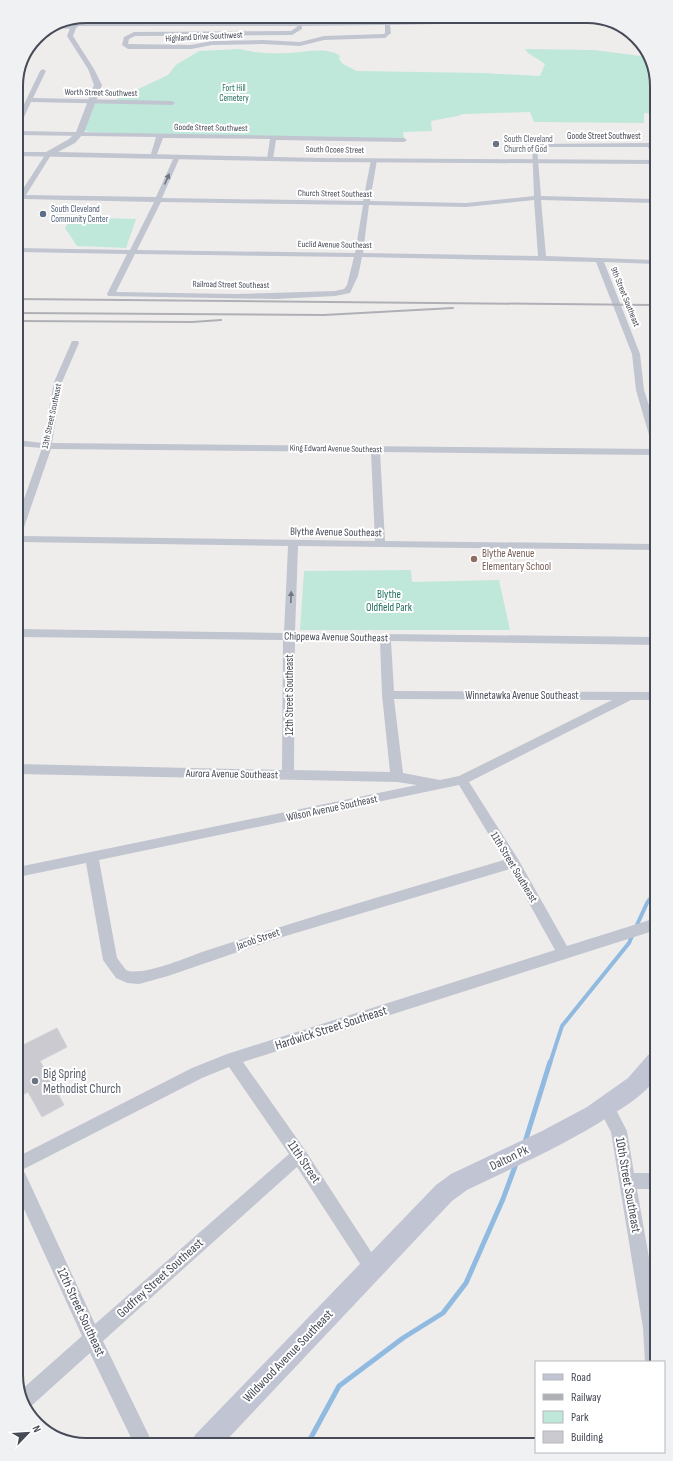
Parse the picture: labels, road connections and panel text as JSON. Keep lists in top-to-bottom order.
{
  "streets": {
    "main road": ["Dalton Pk", "Wildwood Avenue Southeast"],
    "street": [
      "Highland Drive Southwest",
      "Worth Street Southwest",
      "Goode Street Southwest",
      "South Ocoee Street",
      "Church Street Southeast",
      "Euclid Avenue Southeast",
      "Railroad Street Southeast",
      "9th Street Southeast",
      "13th Street Southeast",
      "King Edward Avenue Southeast",
      "Blythe Avenue Southeast",
      "Chippewa Avenue Southeast",
      "12th Street Southeast",
      "Winnetawka Avenue Southeast",
      "Aurora Avenue Southeast",
      "Wilson Avenue Southeast",
      "11th Street Southeast",
      "Jacob Street",
      "Hardwick Street Southeast",
      "11th Street",
      "10th Street Southeast",
      "Godfrey Street Southeast"
    ]
  },
  "crossings": [
    ["Goode Street Southwest", "South Ocoee Street"],
    ["Euclid Avenue Southeast", "Railroad Street Southeast"],
    ["Euclid Avenue Southeast", "9th Street Southeast"],
    ["13th Street Southeast", "King Edward Avenue Southeast"],
    ["Blythe Avenue Southeast", "12th Street Southeast"],
    ["Chippewa Avenue Southeast", "12th Street Southeast"],
    ["12th Street Southeast", "Aurora Avenue Southeast"],
    ["12th Street Southeast", "Godfrey Street Southeast"],
    ["Winnetawka Avenue Southeast", "Wilson Avenue Southeast"],
    ["Aurora Avenue Southeast", "Wilson Avenue Southeast"],
    ["Wilson Avenue Southeast", "11th Street Southeast"],
    ["Wilson Avenue Southeast", "Jacob Street"],
    ["11th Street Southeast", "Jacob Street"],
    ["11th Street Southeast", "Hardwick Street Southeast"],
    ["Hardwick Street Southeast", "11th Street"],
    ["Dalton Pk", "11th Street"],
    ["Dalton Pk", "10th Street Southeast"],
    ["Dalton Pk", "Wildwood Avenue Southeast"],
    ["11th Street", "Godfrey Street Southeast"],
    ["11th Street", "Wildwood Avenue Southeast"]
  ],
  "parks": ["Fort Hill Cemetery", "Blythe Oldfield Park"],
  "places": [
    "South Cleveland Church of God",
    "South Cleveland Community Center",
    "Blythe Avenue Elementary School",
    "Big Spring Methodist Church"
  ],
  "legend": [
    "Road",
    "Railway",
    "Park",
    "Building"
  ],
  "north": "top right"
}
